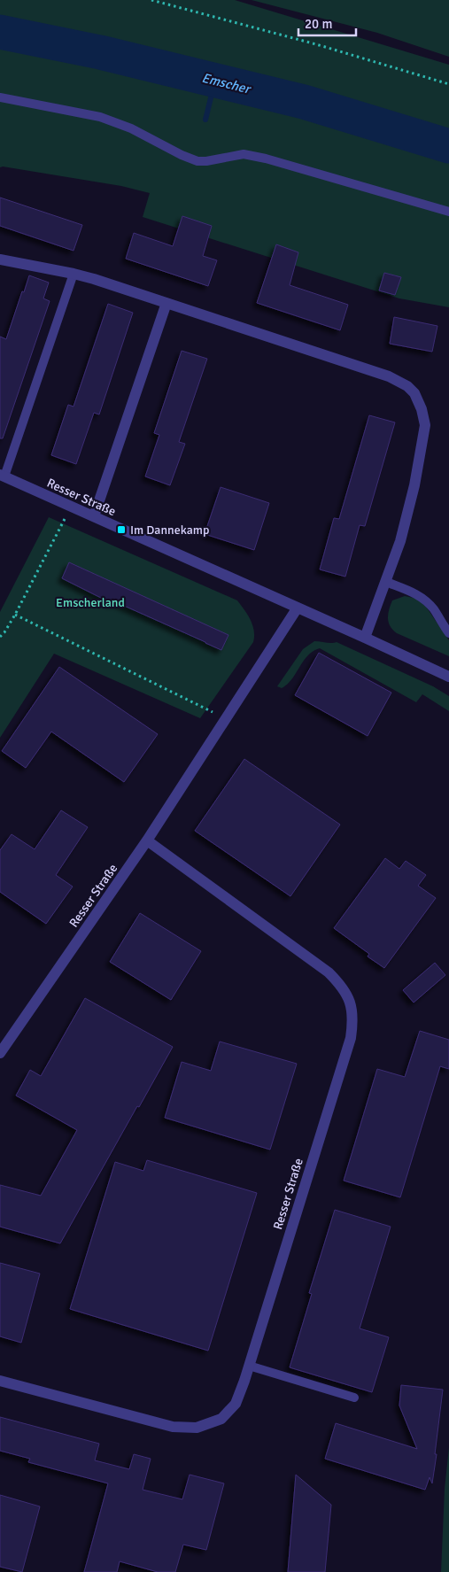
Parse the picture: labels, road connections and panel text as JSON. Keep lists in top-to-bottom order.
{
  "streets": {
    "street": ["Resser Straße"]
  },
  "water": ["Emscher"],
  "parks": ["Emscherland"],
  "places": {
    "transit": ["Im Dannekamp"]
  },
  "scale_bar": "20 m"
}
